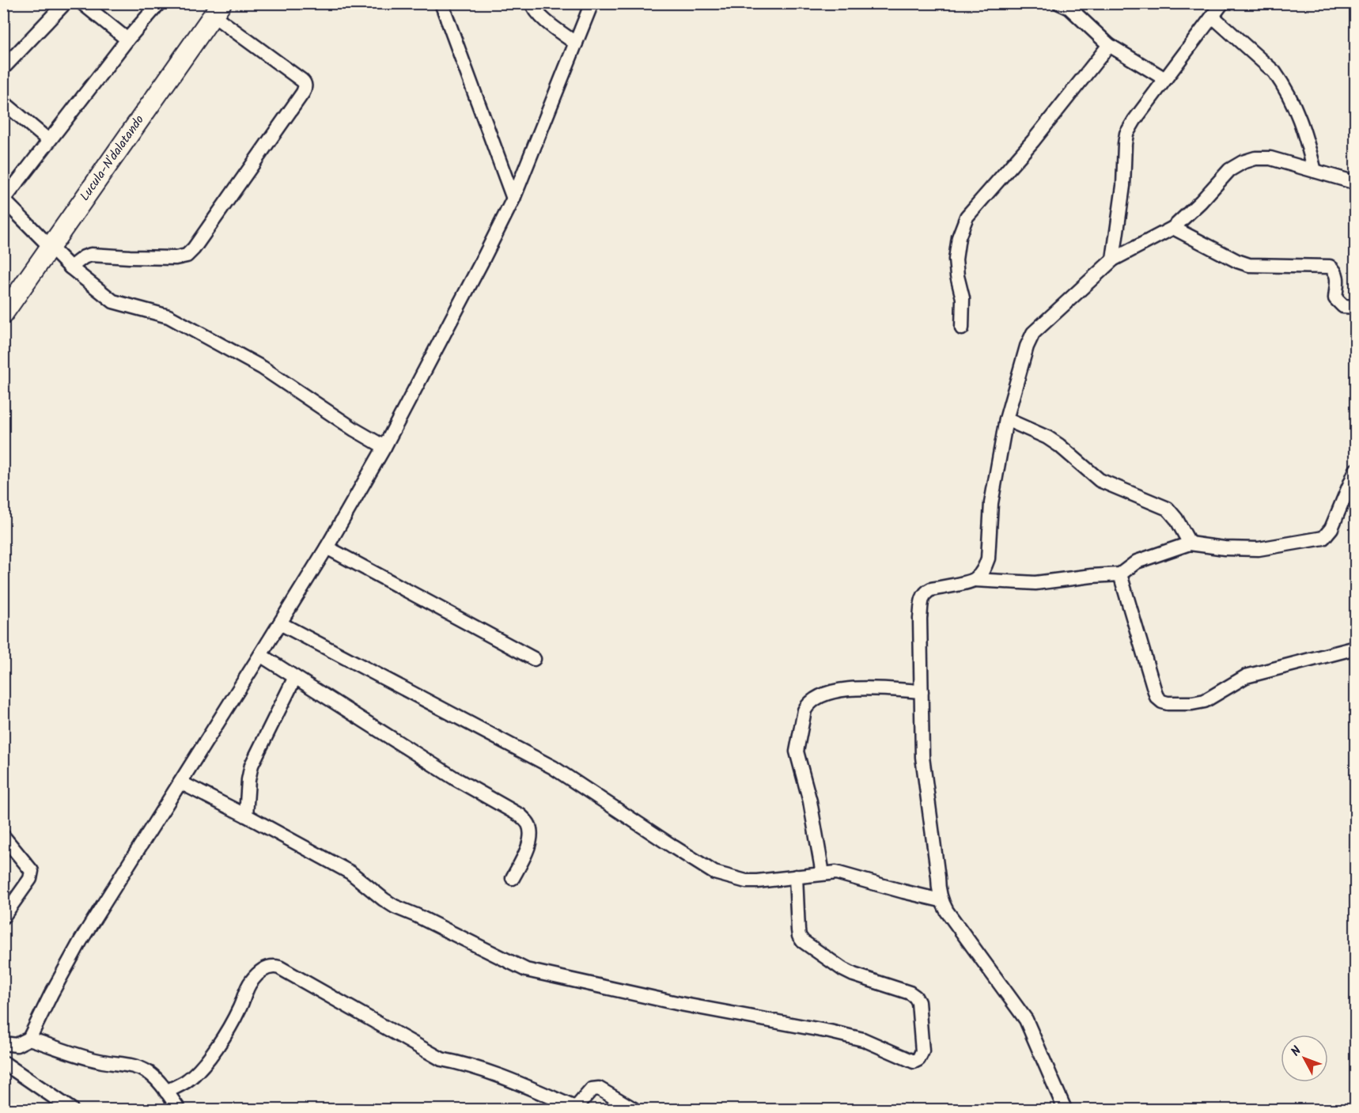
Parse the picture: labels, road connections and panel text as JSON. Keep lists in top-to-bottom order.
{
  "streets": {
    "highway": ["Lucula-N'dalatando"]
  },
  "north": "top left"
}
